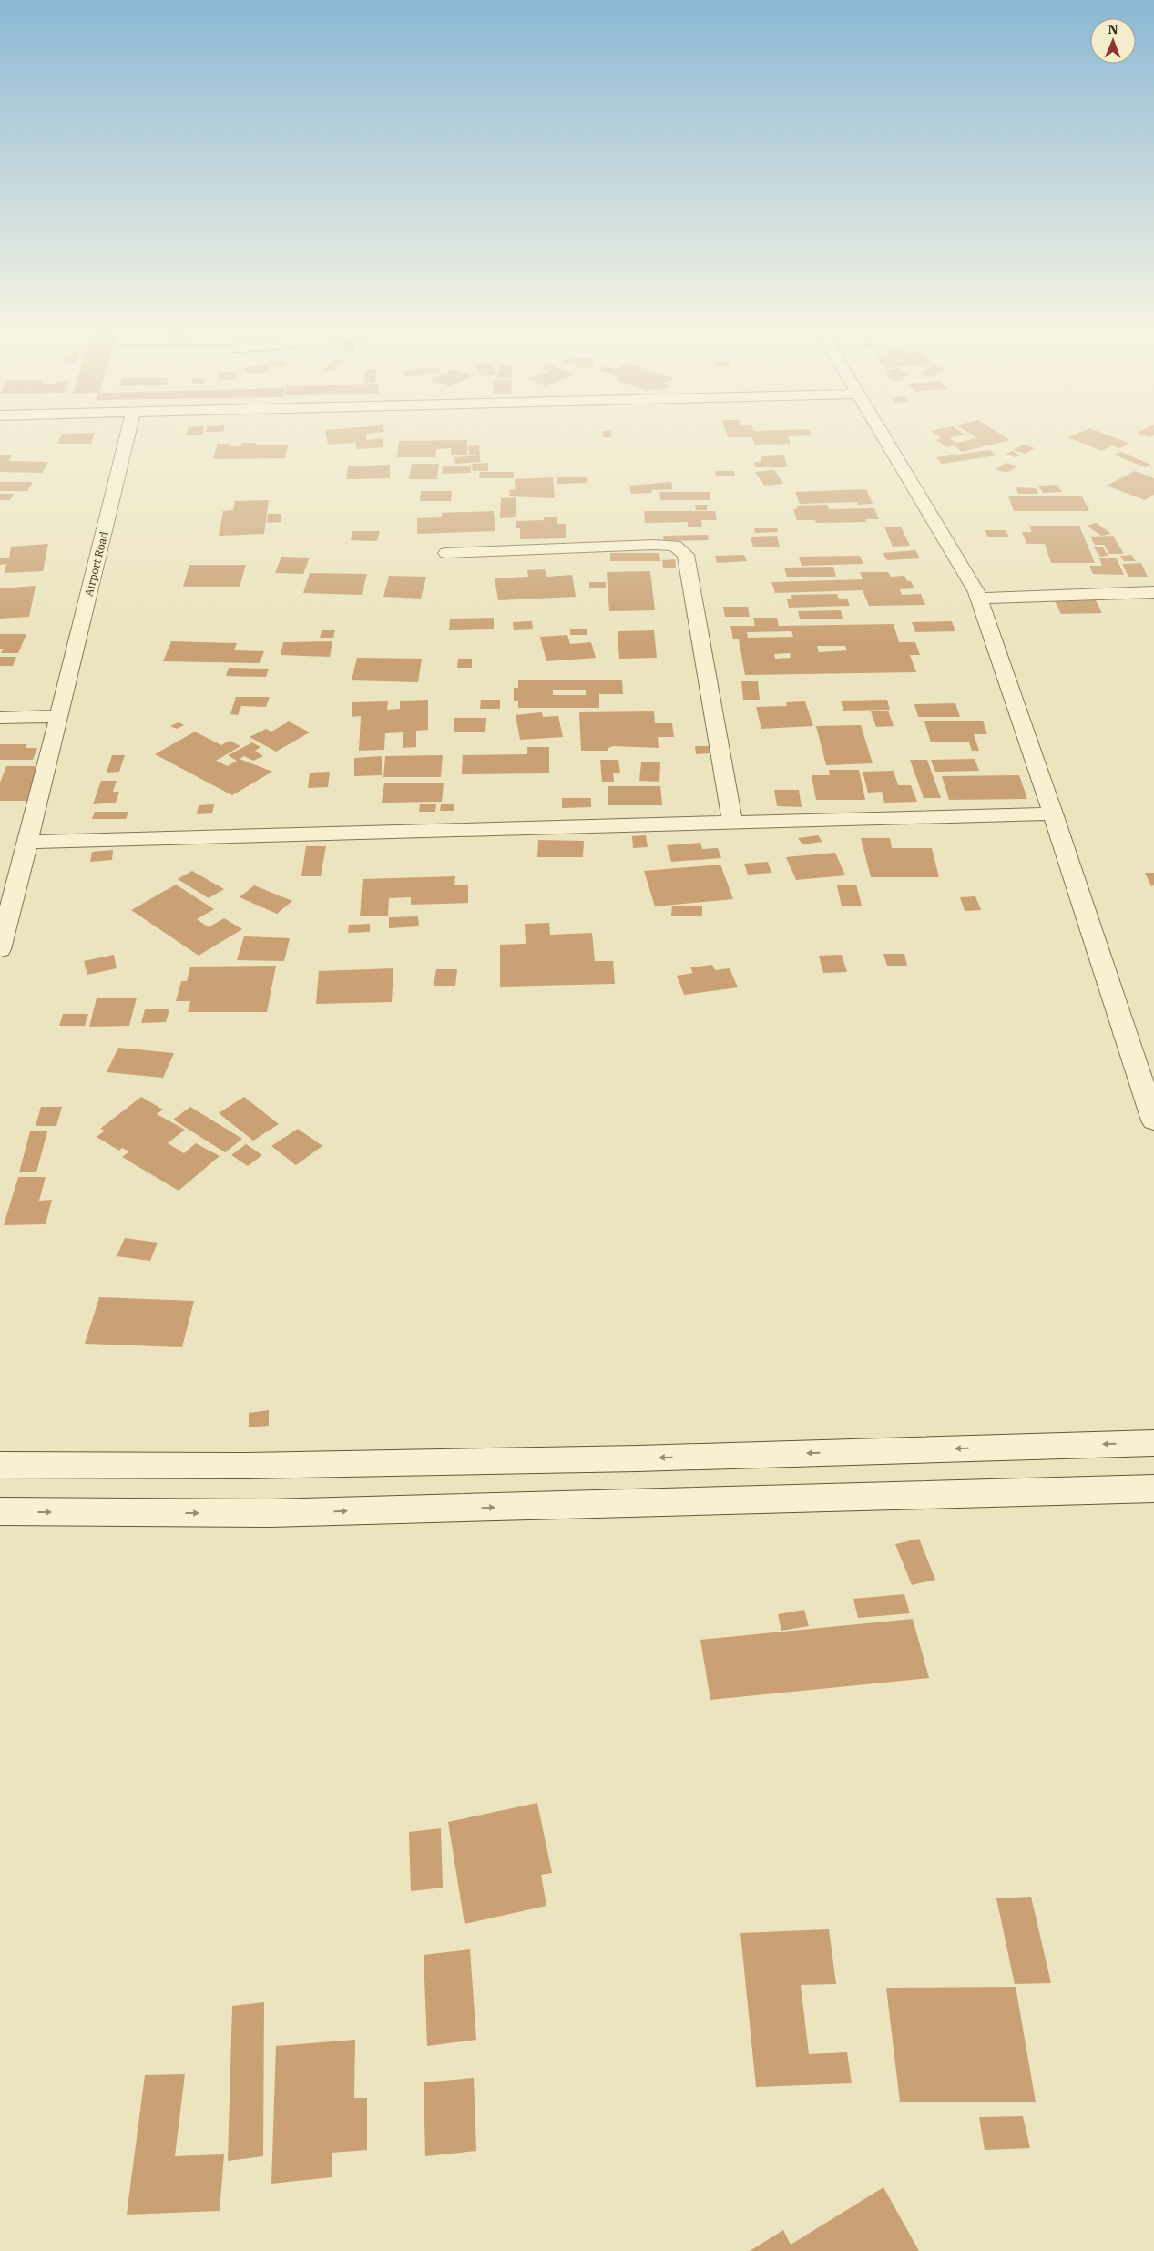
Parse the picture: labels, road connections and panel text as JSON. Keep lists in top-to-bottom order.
{
  "streets": {
    "street": ["Airport Road"]
  },
  "north": "top"
}
